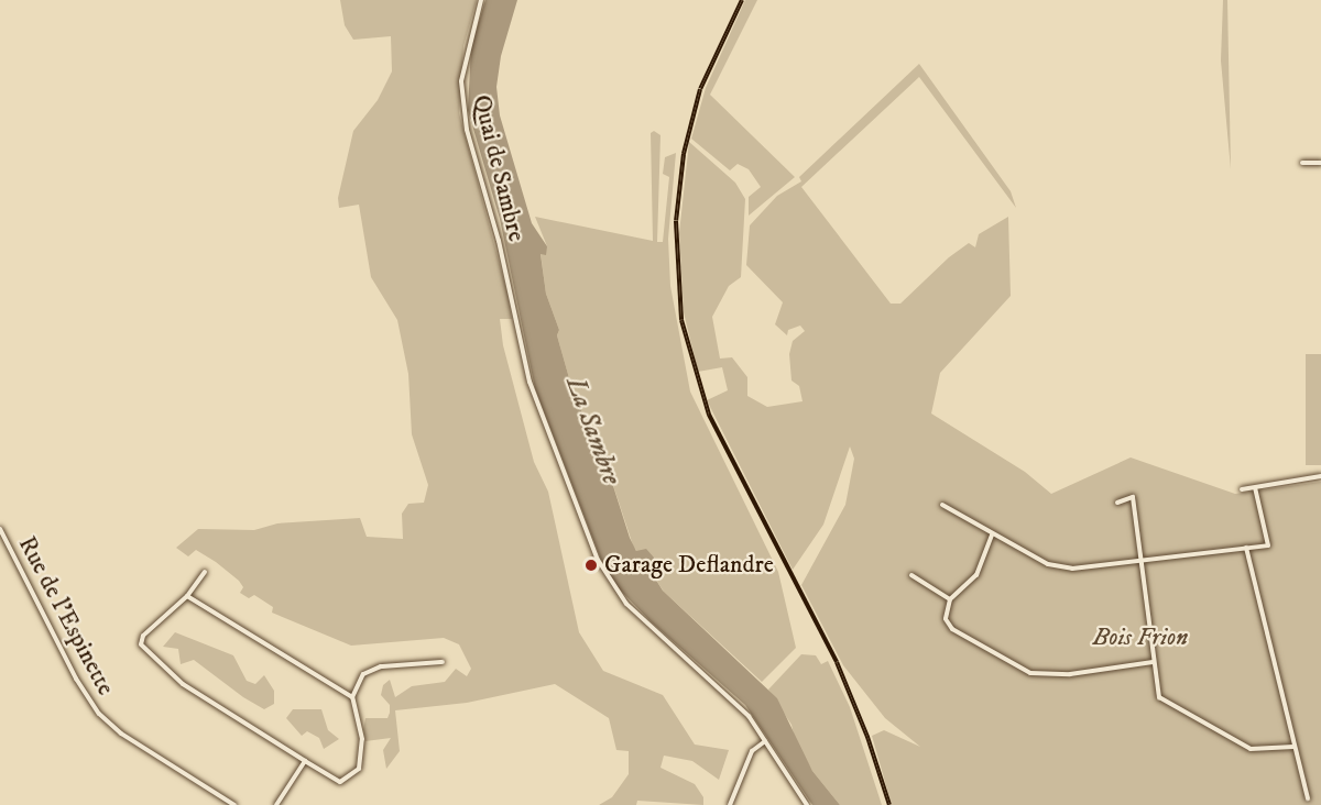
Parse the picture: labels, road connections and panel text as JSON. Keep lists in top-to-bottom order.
{
  "streets": {
    "street": ["Quai de Sambre", "Rue de l'Espinette"]
  },
  "water": ["La Sambre"],
  "parks": ["Bois Frion"],
  "places": ["Garage Deflandre"]
}
